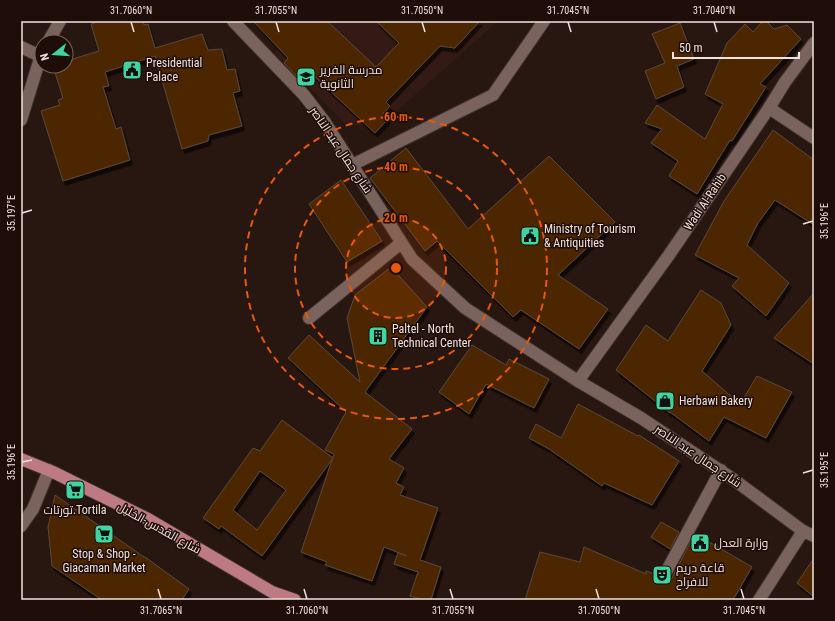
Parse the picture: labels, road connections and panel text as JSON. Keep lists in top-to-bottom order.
{
  "streets": {
    "main road": ["شارع القدس-الخليل"],
    "street": ["شارع جمال عبد الناصر", "Wadi Al-Rahib"]
  },
  "crossings": [
    ["شارع جمال عبد الناصر", "Wadi Al-Rahib"]
  ],
  "places": {
    "public building": ["Presidential Palace", "Ministry of Tourism & Antiquities", "وزارة العدل"],
    "school or university": ["مدرسة الفرير الثانوية"],
    "building": ["Paltel - North Technical Center"],
    "shop": ["Herbawi Bakery"],
    "supermarket": ["تورتات.Tortila", "Stop & Shop - Giacaman Market"],
    "theatre": ["قاعة دريم للافراح"]
  },
  "scale_bar": "50 m",
  "north": "left",
  "coordinates": [
    "31.7060°N",
    "31.7055°N",
    "31.7050°N",
    "31.7045°N",
    "31.7040°N",
    "35.197°E",
    "35.196°E",
    "35.195°E",
    "31.7065°N"
  ],
  "rings": ["60 m", "40 m", "20 m"]
}
